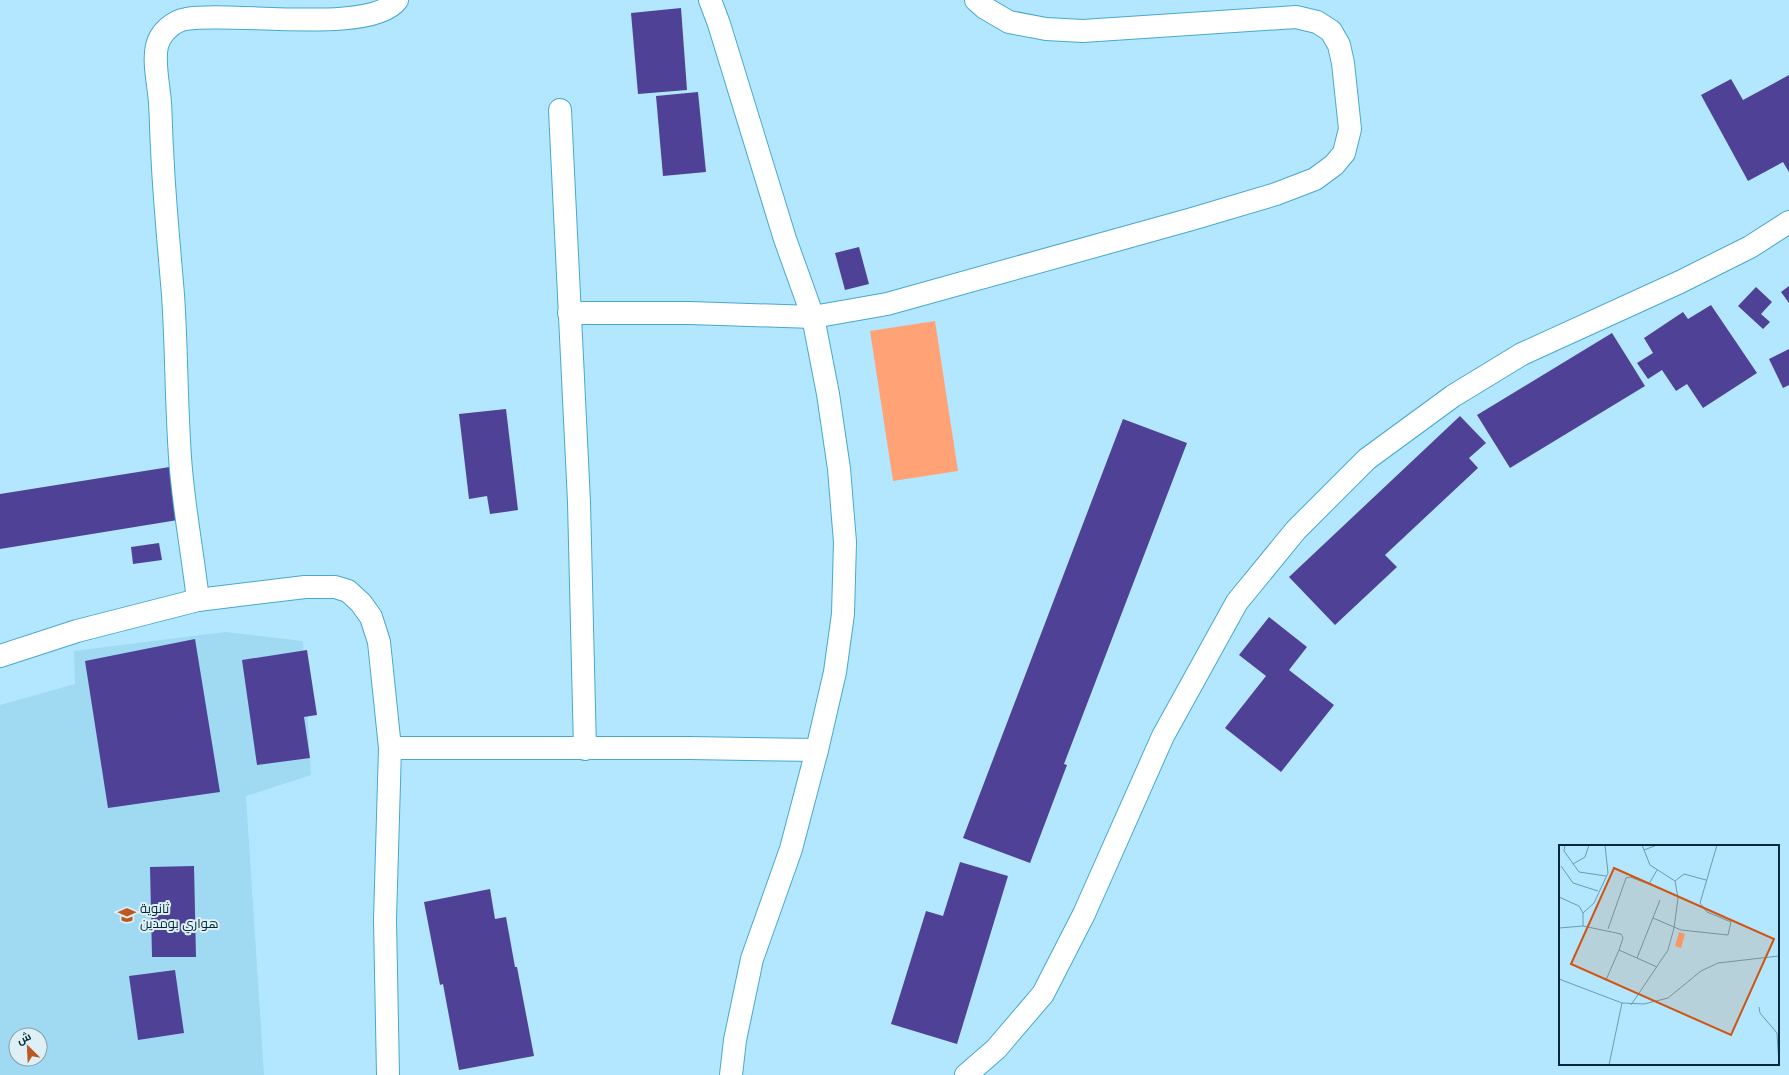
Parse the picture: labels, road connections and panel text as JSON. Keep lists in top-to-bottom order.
{
  "places": {
    "school or university": ["ثانوية هواري بومدين"]
  },
  "north": "top left"
}
